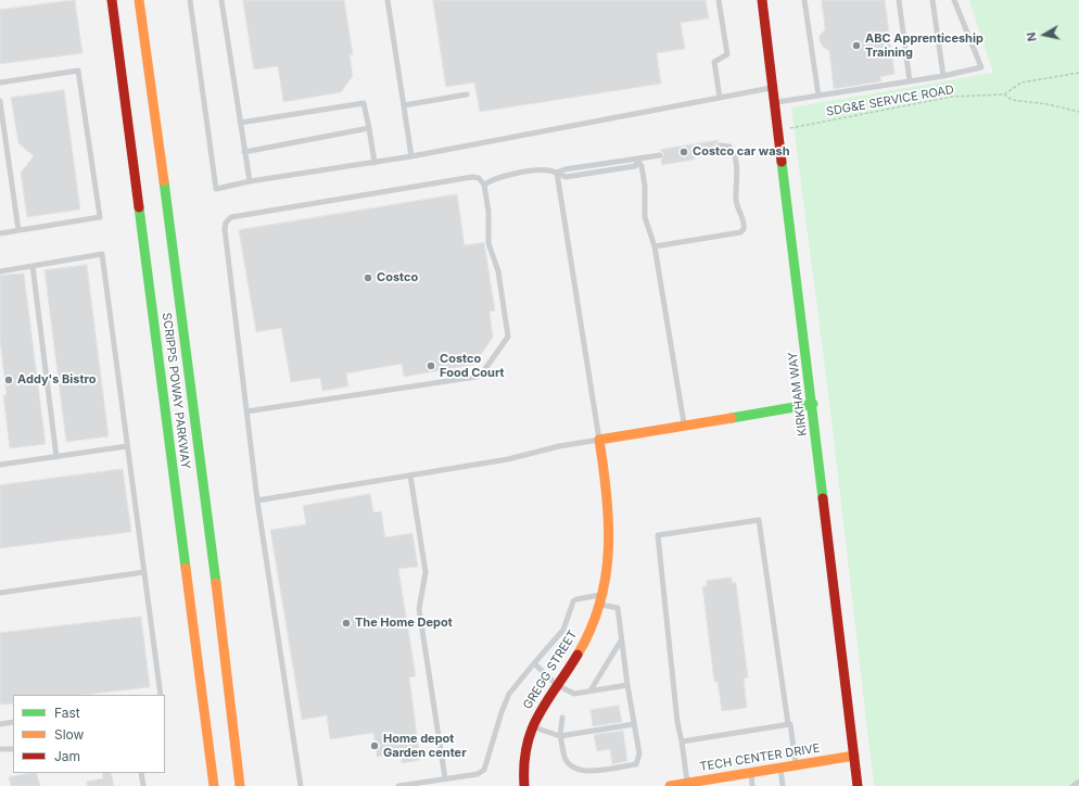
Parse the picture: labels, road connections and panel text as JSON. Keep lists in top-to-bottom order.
{
  "streets": {
    "main road": [
      "SCRIPPS POWAY PARKWAY",
      "KIRKHAM WAY",
      "GREGG STREET",
      "TECH CENTER DRIVE"
    ],
    "path": ["SDG&E SERVICE ROAD"]
  },
  "crossings": [
    ["SDG&E SERVICE ROAD", "KIRKHAM WAY"],
    ["KIRKHAM WAY", "TECH CENTER DRIVE"]
  ],
  "places": [
    "ABC Apprenticeship Training",
    "Costco car wash",
    "Costco",
    "Costco Food Court",
    "Addy's Bistro",
    "The Home Depot",
    "Home depot Garden center"
  ],
  "legend": ["Fast", "Slow", "Jam"],
  "north": "left"
}
